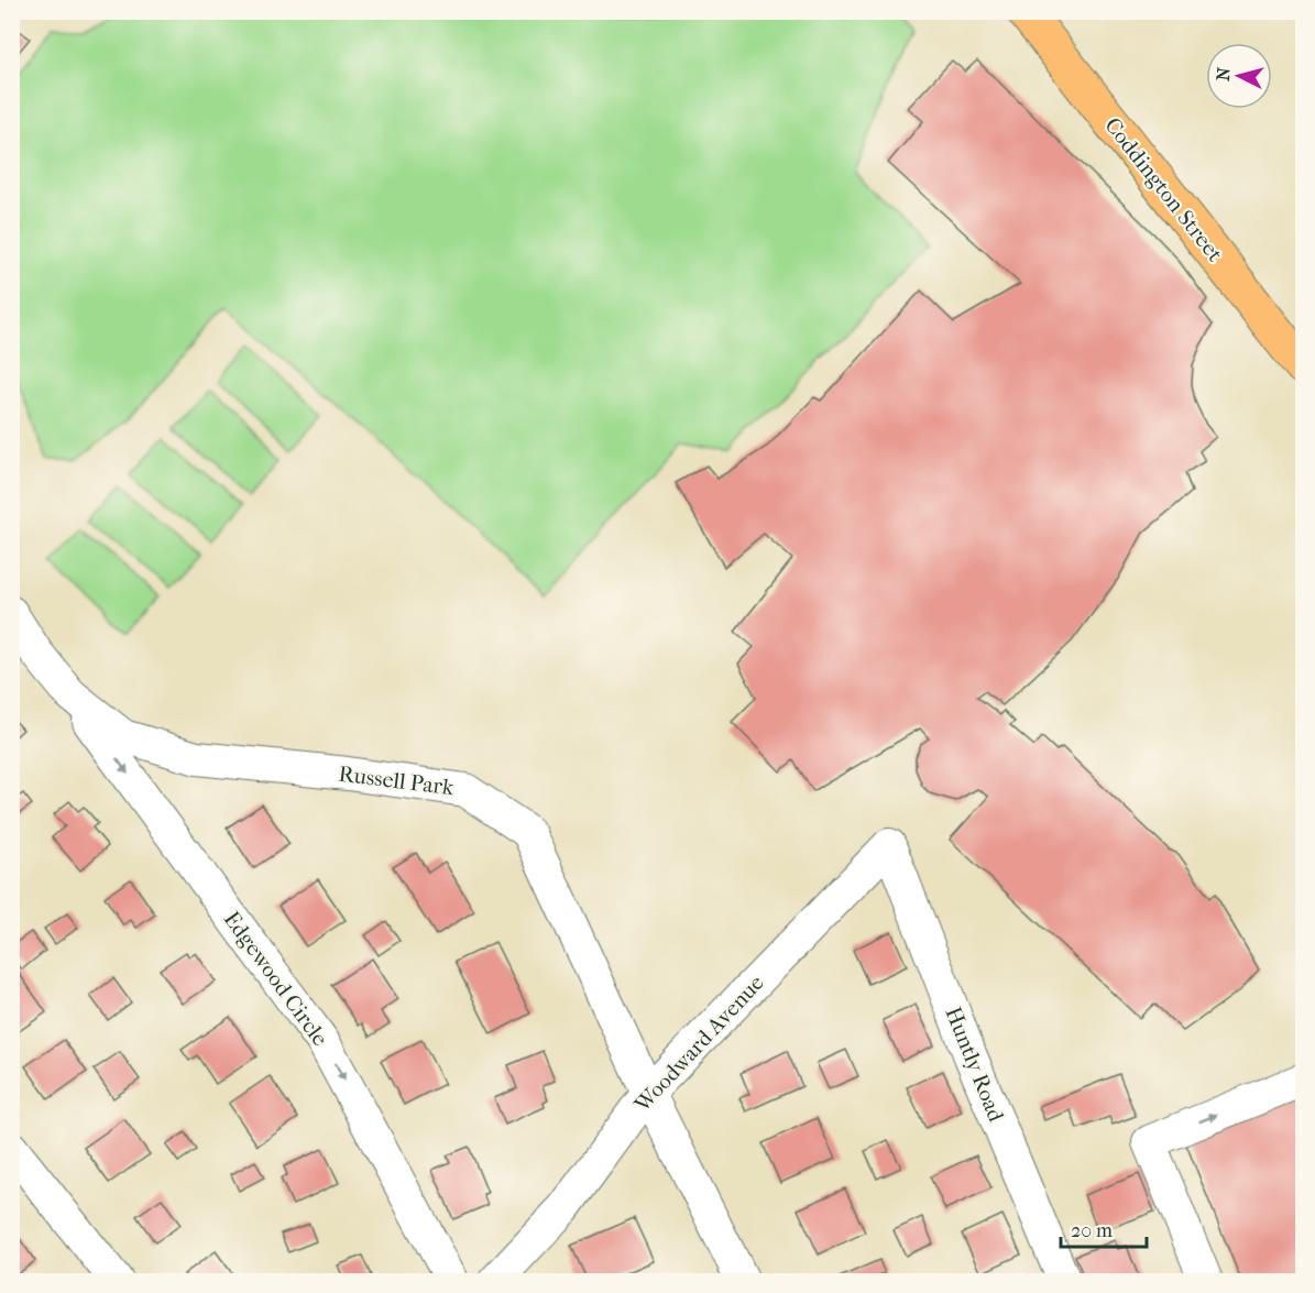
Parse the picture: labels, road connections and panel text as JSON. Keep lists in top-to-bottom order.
{
  "streets": {
    "main road": ["Coddington Street"],
    "street": [
      "Russell Park",
      "Edgewood Circle",
      "Woodward Avenue",
      "Huntly Road"
    ]
  },
  "crossings": [
    ["Russell Park", "Edgewood Circle"],
    ["Russell Park", "Woodward Avenue"],
    ["Woodward Avenue", "Huntly Road"]
  ],
  "one_way": ["Edgewood Circle"],
  "scale_bar": "20 m",
  "north": "left"
}
